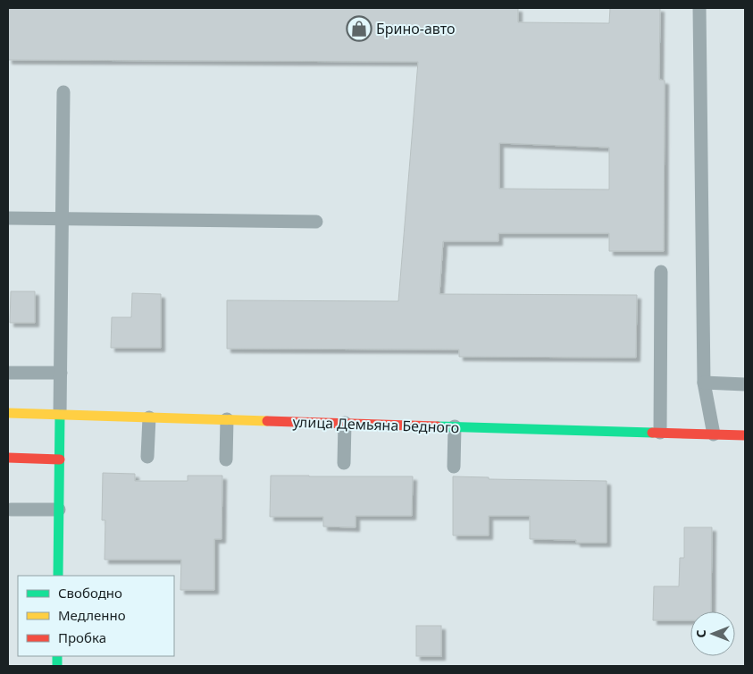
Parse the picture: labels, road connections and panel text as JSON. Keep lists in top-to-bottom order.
{
  "streets": {
    "main road": ["улица Демьяна Бедного"]
  },
  "places": {
    "shop": ["Брино-авто"]
  },
  "legend": ["Свободно", "Медленно", "Пробка"],
  "north": "left"
}
